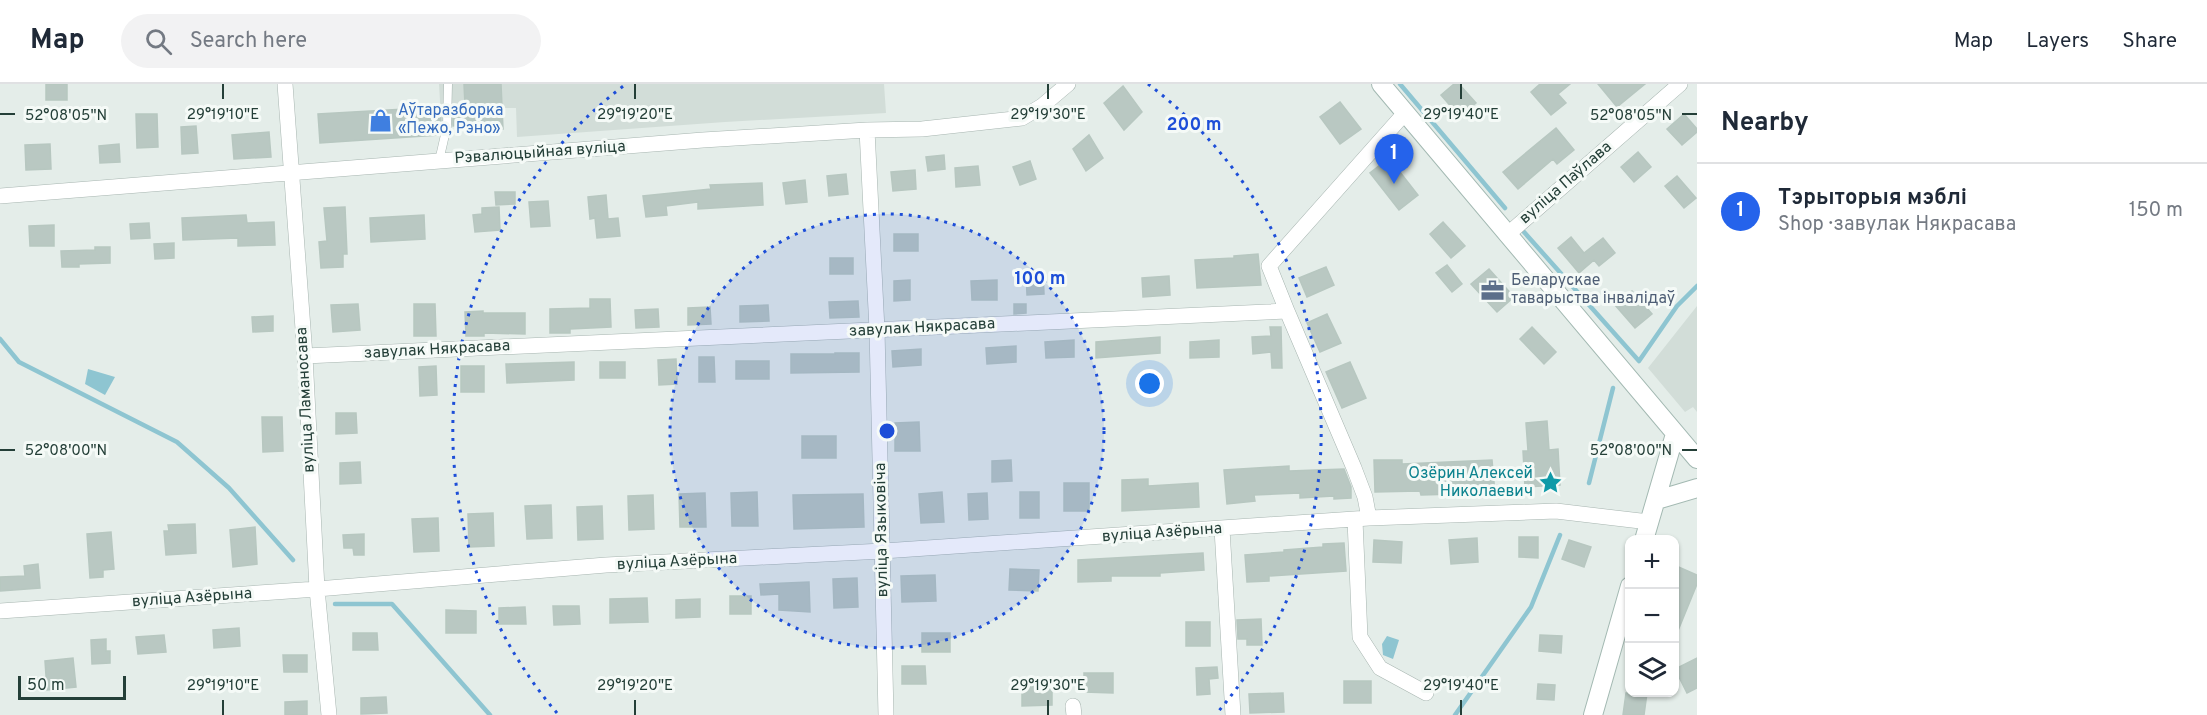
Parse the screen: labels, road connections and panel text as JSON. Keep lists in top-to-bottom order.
{
  "streets": {
    "street": [
      "Рэвалюцыйная вуліца",
      "вуліца Паўлава",
      "завулак Някрасава",
      "вуліца Ламаносава",
      "вуліца Языковіча",
      "вуліца Азёрына"
    ]
  },
  "crossings": [
    ["Рэвалюцыйная вуліца", "вуліца Ламаносава"],
    ["Рэвалюцыйная вуліца", "вуліца Языковіча"],
    ["завулак Някрасава", "вуліца Ламаносава"],
    ["завулак Някрасава", "вуліца Языковіча"],
    ["вуліца Ламаносава", "вуліца Азёрына"],
    ["вуліца Языковіча", "вуліца Азёрына"]
  ],
  "places": {
    "shop": ["Аўтаразборка «Пежо, Рэно»"],
    "office": ["Беларускае таварыства інвалідаў"],
    "place": ["Озёрин Алексей Николаевич"]
  },
  "scale_bar": "50 m",
  "page": {
    "header": "Map",
    "search": "Search here",
    "nav": ["Map", "Layers", "Share"],
    "heading": "Nearby",
    "pins": "1",
    "list": [
      {
        "mark": "1",
        "name": "Тэрыторыя мэблі",
        "note": "Shop · завулак Някрасава",
        "value": "150 m"
      }
    ],
    "map_buttons": ["+", "−"],
    "scale": "50 m"
  },
  "coordinates": [
    "29°19'10\"E",
    "29°19'20\"E",
    "29°19'30\"E",
    "29°19'40\"E",
    "52°08'05\"N",
    "52°08'00\"N"
  ],
  "rings": ["200 m", "100 m"]
}
